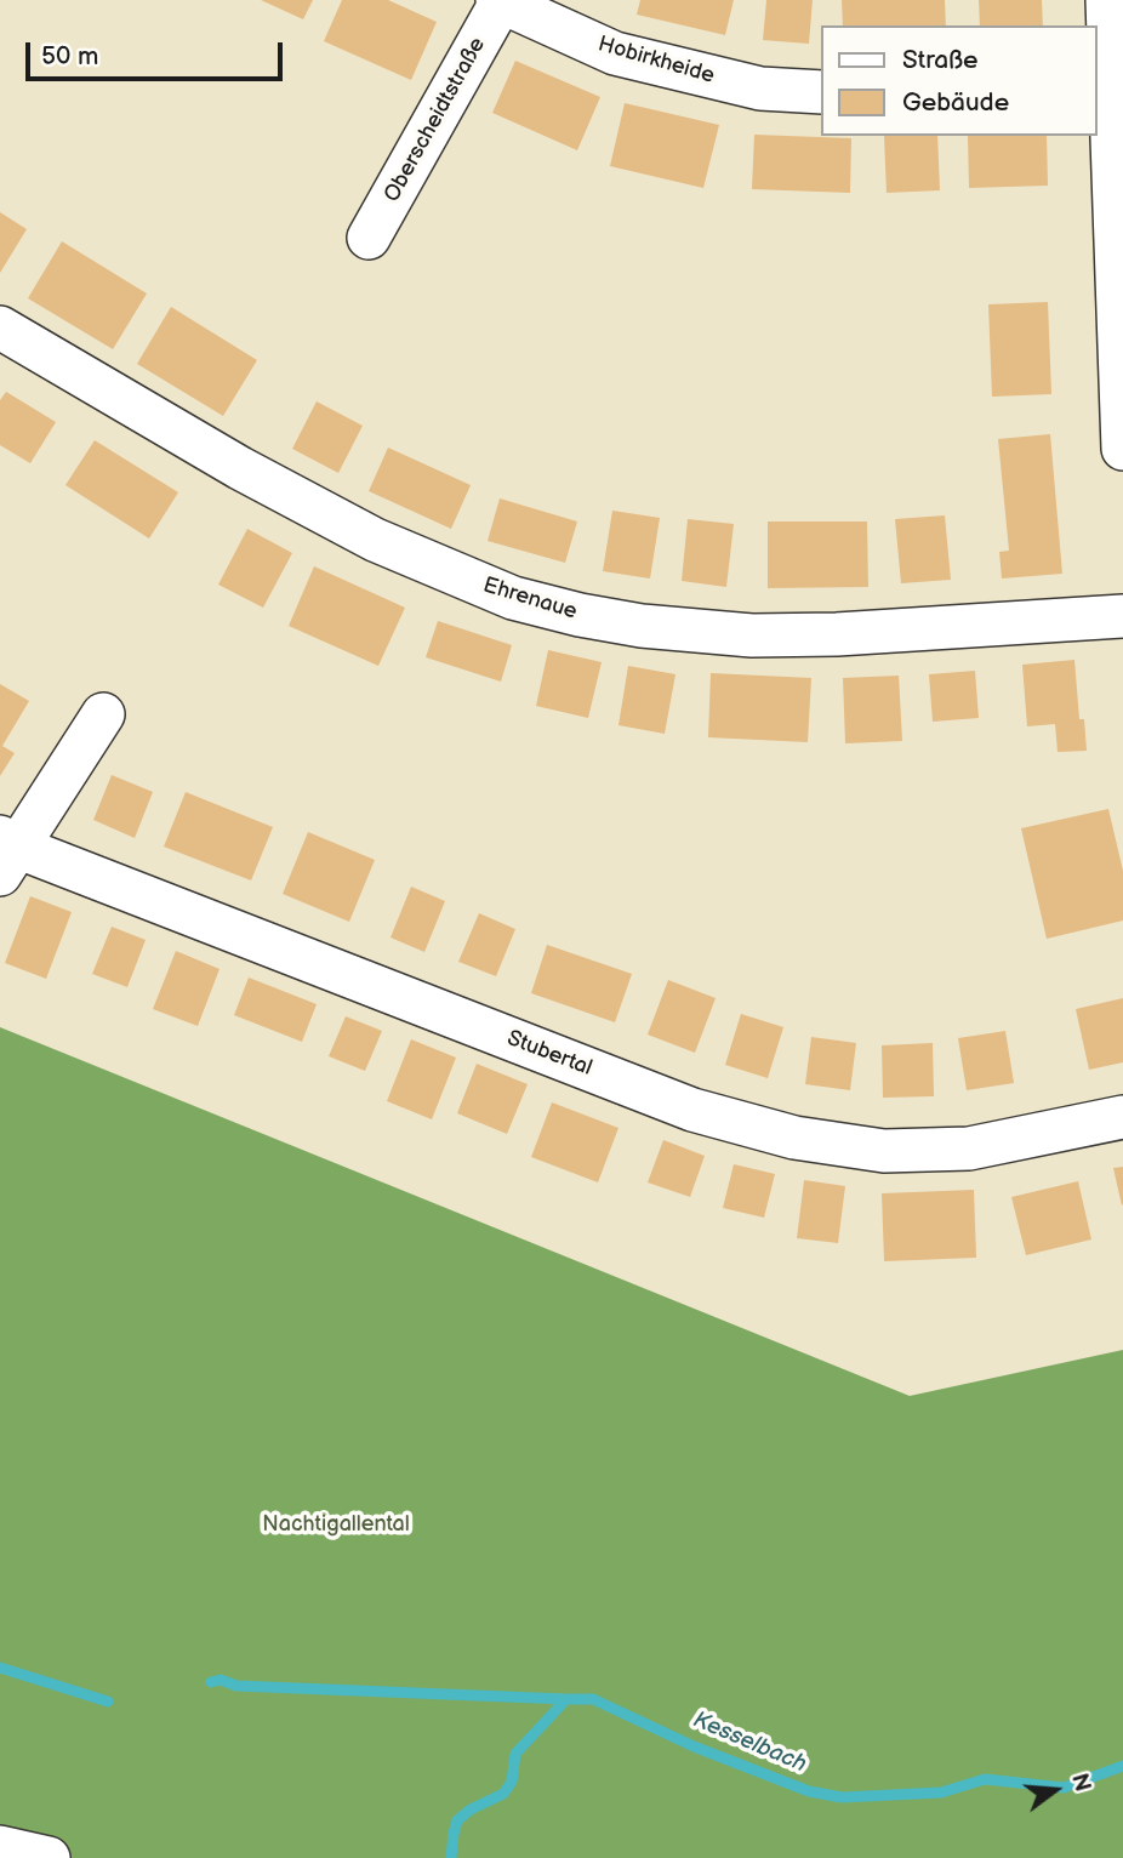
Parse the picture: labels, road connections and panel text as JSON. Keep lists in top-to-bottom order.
{
  "streets": {
    "street": [
      "Hobirkheide",
      "Oberscheidtstraße",
      "Ehrenaue",
      "Stubertal"
    ]
  },
  "crossings": [
    ["Hobirkheide", "Oberscheidtstraße"]
  ],
  "water": ["Kesselbach"],
  "parks": ["Nachtigallental"],
  "legend": ["Straße", "Gebäude"],
  "scale_bar": "50 m",
  "north": "right"
}
